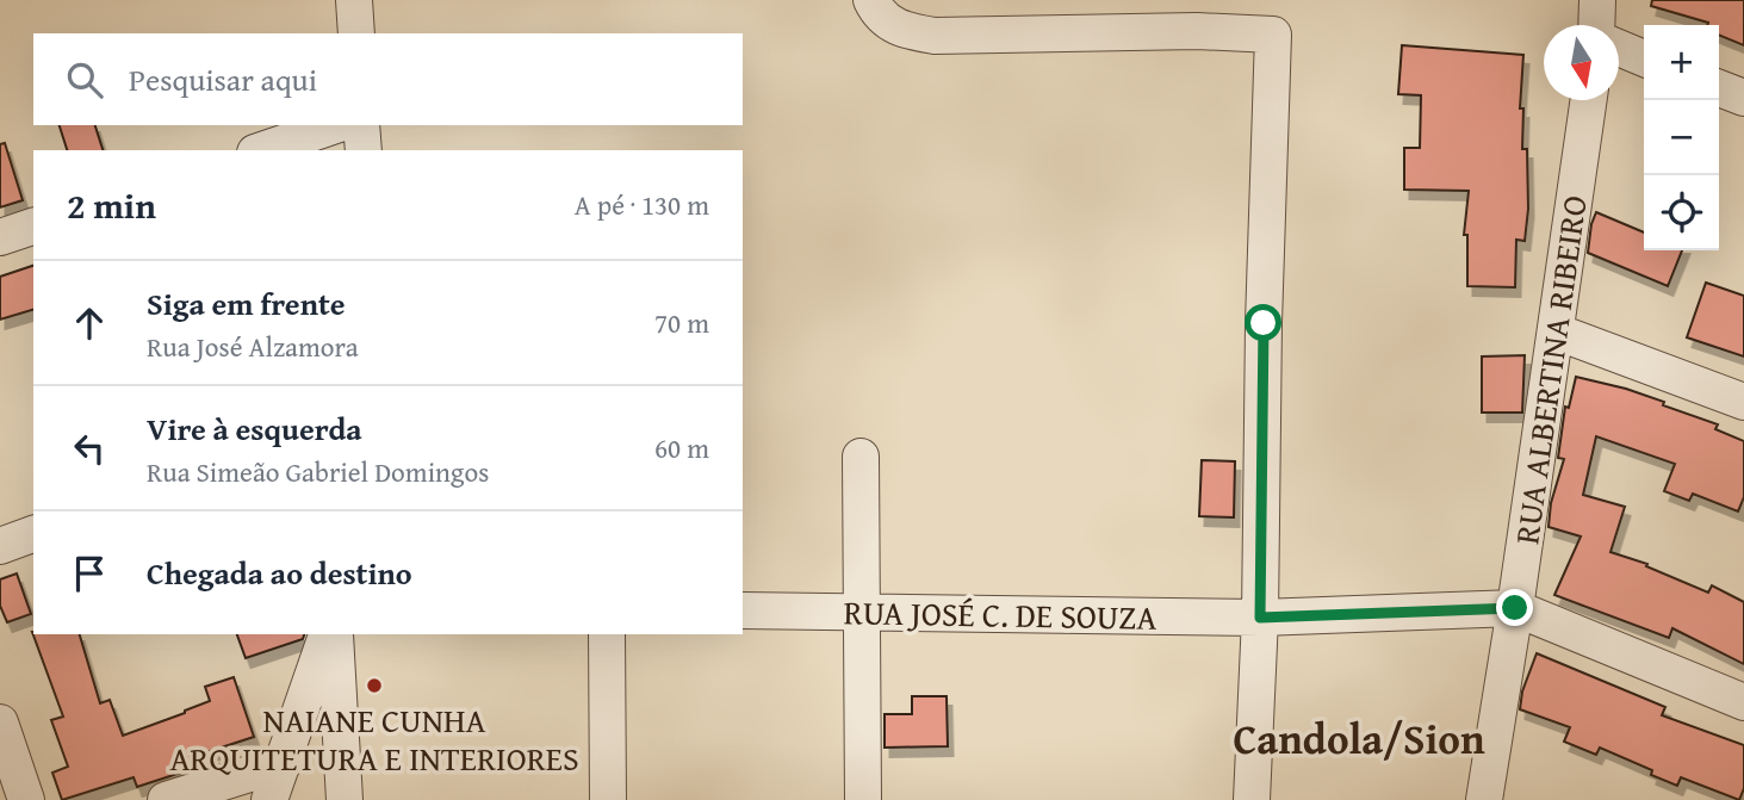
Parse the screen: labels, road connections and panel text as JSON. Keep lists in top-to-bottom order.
{
  "streets": {
    "street": ["RUA ALBERTINA RIBEIRO", "RUA JOSÉ C. DE SOUZA"]
  },
  "crossings": [
    ["RUA ALBERTINA RIBEIRO", "RUA JOSÉ C. DE SOUZA"]
  ],
  "districts": ["Candola/Sion"],
  "places": ["NAIANE CUNHA ARQUITETURA E INTERIORES"],
  "north": "bottom",
  "page": {
    "map_buttons": ["+", "−"],
    "search": "Pesquisar aqui",
    "heading": ["2 min", "A pé · 130 m"],
    "list": [
      ["Siga em frente", "Rua José Alzamora", "70 m"],
      ["Vire à esquerda", "Rua Simeão Gabriel Domingos", "60 m"],
      "Chegada ao destino"
    ]
  }
}
